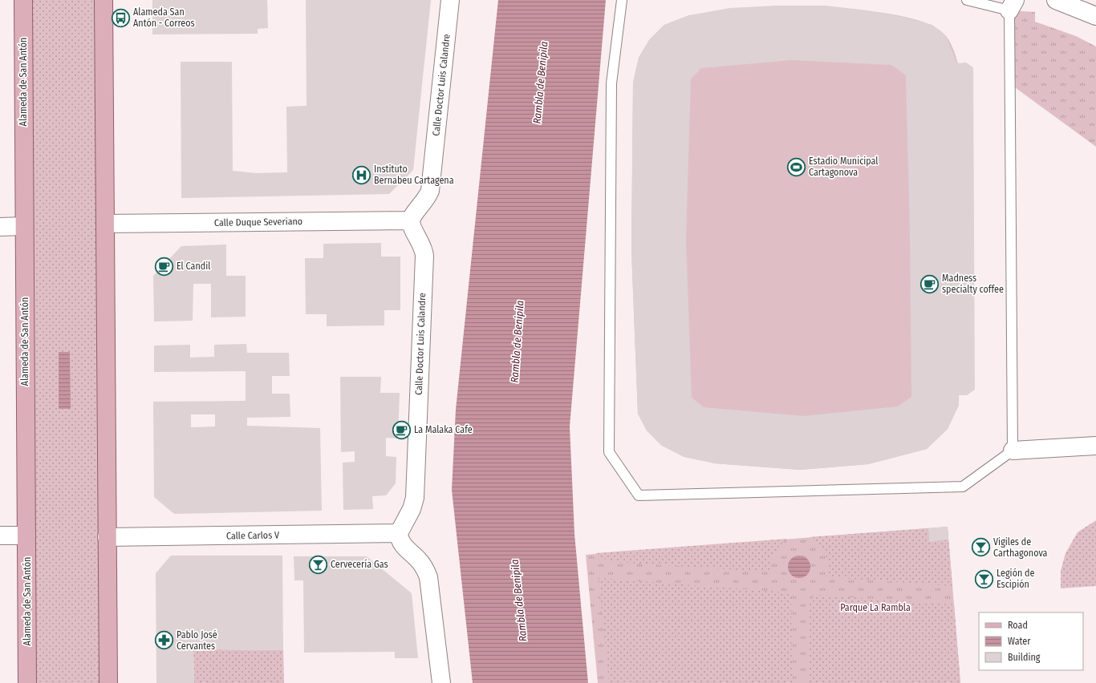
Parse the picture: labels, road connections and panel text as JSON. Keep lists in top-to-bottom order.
{
  "streets": {
    "main road": ["Alameda de San Antón"],
    "street": ["Calle Doctor Luis Calandre", "Calle Duque Severiano", "Calle Carlos V"]
  },
  "crossings": [
    ["Calle Doctor Luis Calandre", "Calle Duque Severiano"],
    ["Calle Doctor Luis Calandre", "Calle Carlos V"]
  ],
  "water": ["Rambla de Benipila"],
  "parks": ["Parque La Rambla"],
  "places": {
    "bus stop": ["Alameda San Antón - Correos"],
    "sports": ["Estadio Municipal Cartagonova"],
    "hospital": ["Instituto Bernabeu Cartagena"],
    "cafe": ["El Candil", "Madness specialty coffee", "La Malaka Cafe"],
    "bar": ["Vigiles de Carthagonova", "Cervecería Gas", "Legión de Escipión"],
    "pharmacy": ["Pablo José Cervantes"]
  },
  "legend": ["Road", "Water", "Building"]
}
